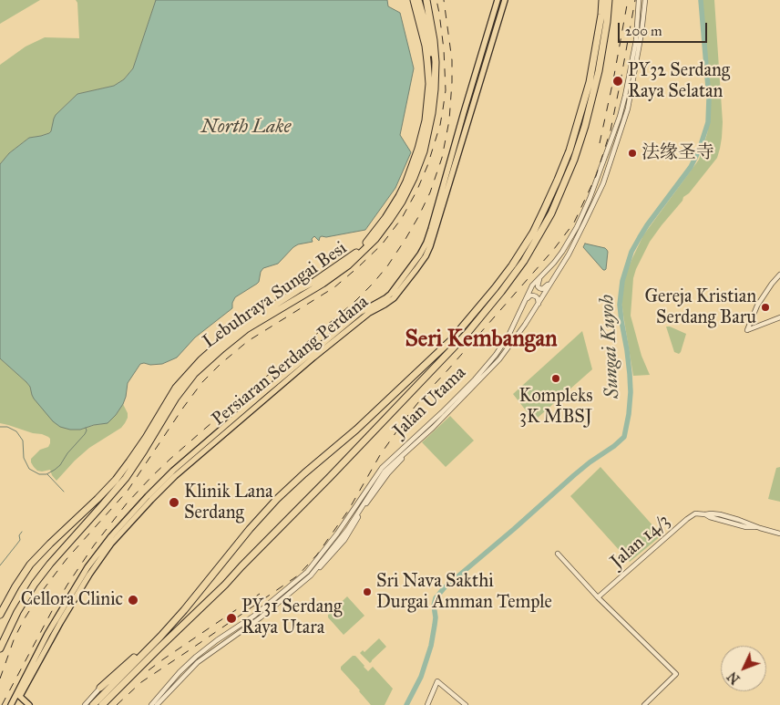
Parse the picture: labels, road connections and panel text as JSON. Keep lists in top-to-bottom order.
{
  "streets": {
    "highway": ["Lebuhraya Sungai Besi"],
    "main road": ["Persiaran Serdang Perdana"],
    "street": ["Jalan Utama", "Jalan 14/3"]
  },
  "districts": ["Seri Kembangan"],
  "water": ["North Lake", "Sungai Kuyoh"],
  "places": [
    "PY32 Serdang Raya Selatan",
    "法缘圣寺",
    "Gereja Kristian Serdang Baru",
    "Kompleks 3K MBSJ",
    "Klinik Lana Serdang",
    "Sri Nava Sakthi Durgai Amman Temple",
    "Cellora Clinic",
    "PY31 Serdang Raya Utara"
  ],
  "scale_bar": "200 m",
  "north": "bottom left"
}
